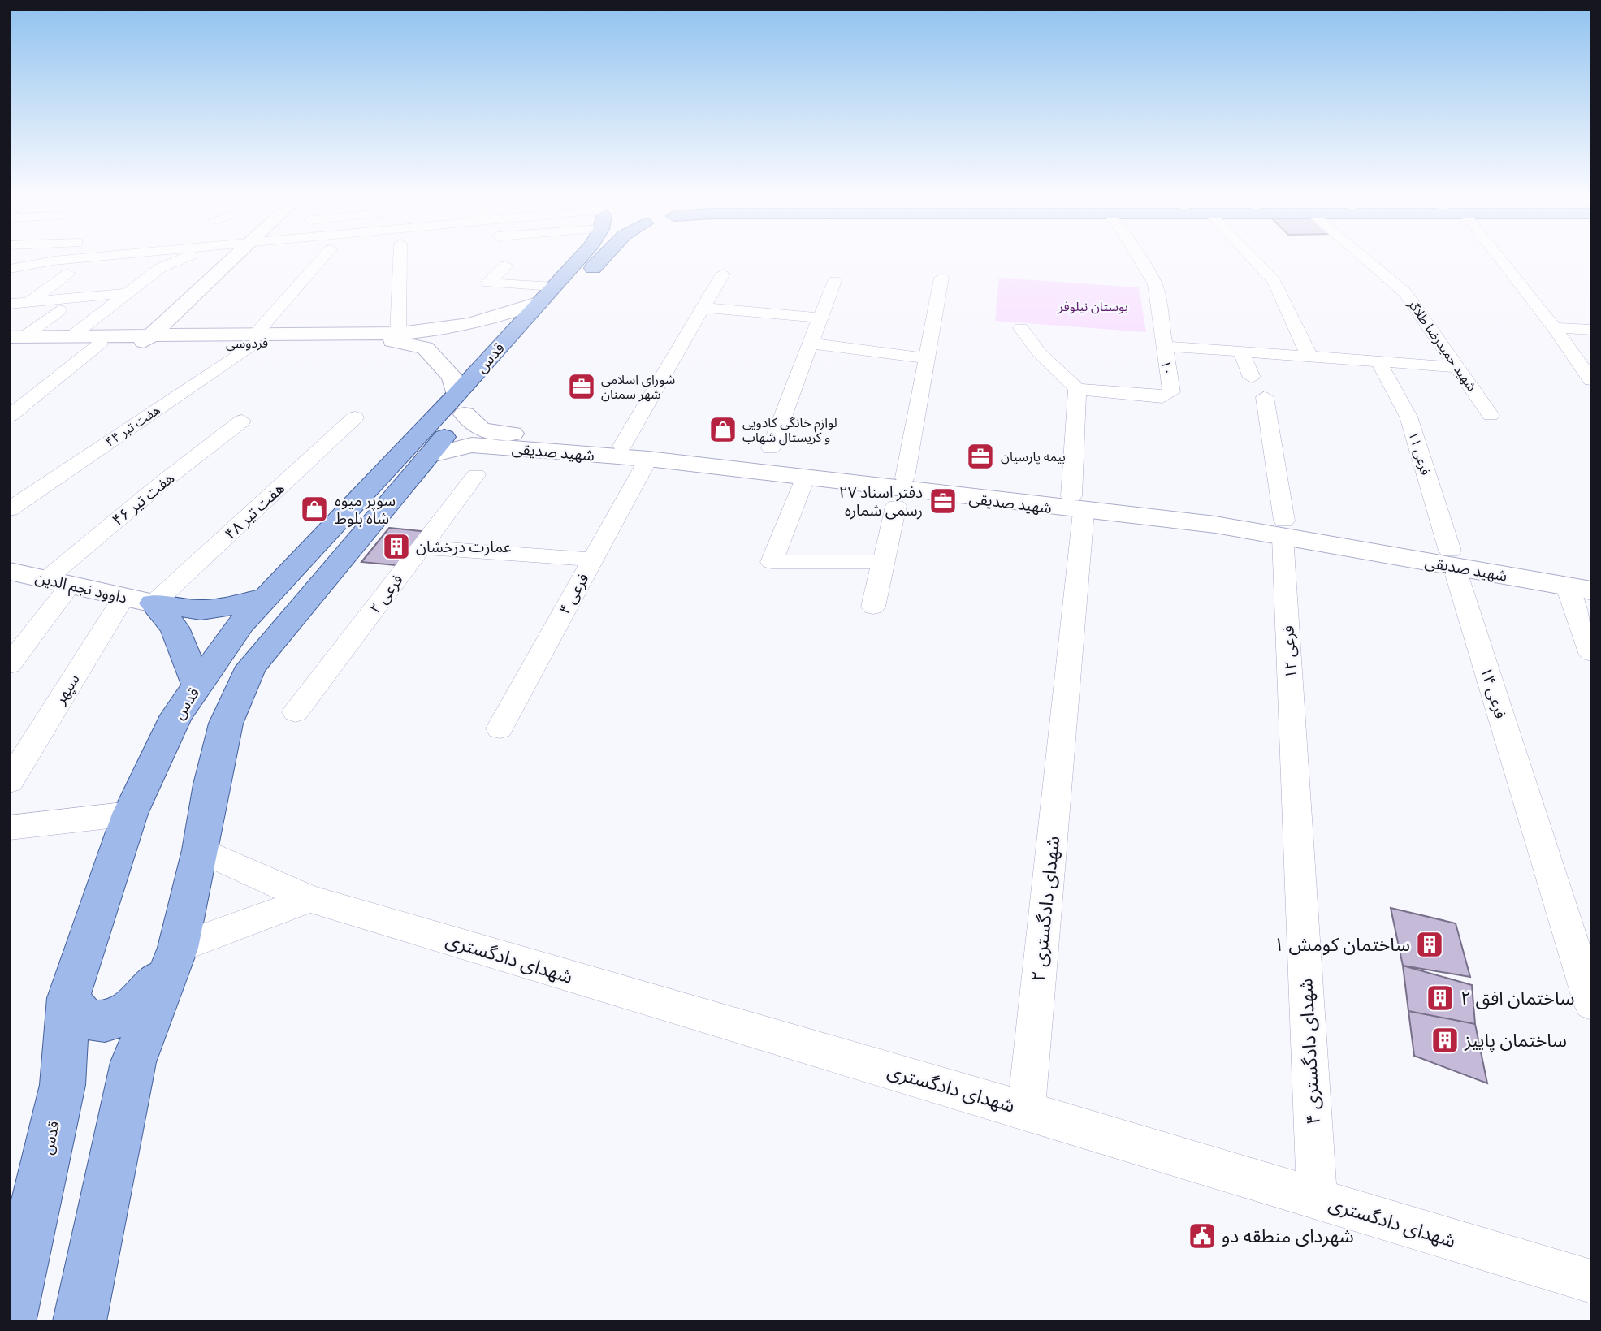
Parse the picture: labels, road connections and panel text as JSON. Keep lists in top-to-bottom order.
{
  "streets": {
    "main road": ["قدس"],
    "street": [
      "فردوسی",
      "شهید حمیدرضا طلاگر",
      "۱۰",
      "هفت تیر ۴۴",
      "شهید صدیقی",
      "فرعی ۱۱",
      "هفت تیر ۴۶",
      "هفت تیر ۴۸",
      "داوود نجم الدین",
      "فرعی ۲",
      "فرعی ۴",
      "فرعی ۱۲",
      "سپهر",
      "فرعی ۱۴",
      "شهدای دادگستری ۲",
      "شهدای دادگستری",
      "شهدای دادگستری ۴"
    ]
  },
  "crossings": [
    ["فردوسی", "قدس"],
    ["فردوسی", "هفت تیر ۴۴"],
    ["فردوسی", "شهید صدیقی"],
    ["قدس", "شهید صدیقی"],
    ["قدس", "شهدای دادگستری"],
    ["۱۰", "شهدای دادگستری ۲"],
    ["شهید صدیقی", "فرعی ۱۱"],
    ["شهید صدیقی", "فرعی ۴"],
    ["شهید صدیقی", "فرعی ۱۲"],
    ["شهید صدیقی", "فرعی ۱۴"],
    ["شهید صدیقی", "شهدای دادگستری ۲"],
    ["فرعی ۱۱", "فرعی ۱۴"],
    ["هفت تیر ۴۶", "داوود نجم الدین"],
    ["هفت تیر ۴۸", "داوود نجم الدین"],
    ["داوود نجم الدین", "سپهر"],
    ["فرعی ۱۲", "شهدای دادگستری ۴"],
    ["شهدای دادگستری ۲", "شهدای دادگستری"],
    ["شهدای دادگستری", "شهدای دادگستری ۴"]
  ],
  "parks": ["بوستان نیلوفر"],
  "places": {
    "office": ["شورای اسلامی شهر سمنان", "بیمه پارسیان", "۲۷ دفتر اسناد رسمی شماره"],
    "shop": ["لوازم خانگی کادویی و کریستال شهاب", "سوپر میوه شاه بلوط"],
    "building": [
      "عمارت درخشان",
      "ساختمان کومش ۱",
      "ساختمان افق ۲",
      "ساختمان پاییز"
    ],
    "public building": ["شهردای منطقه دو"]
  }
}
